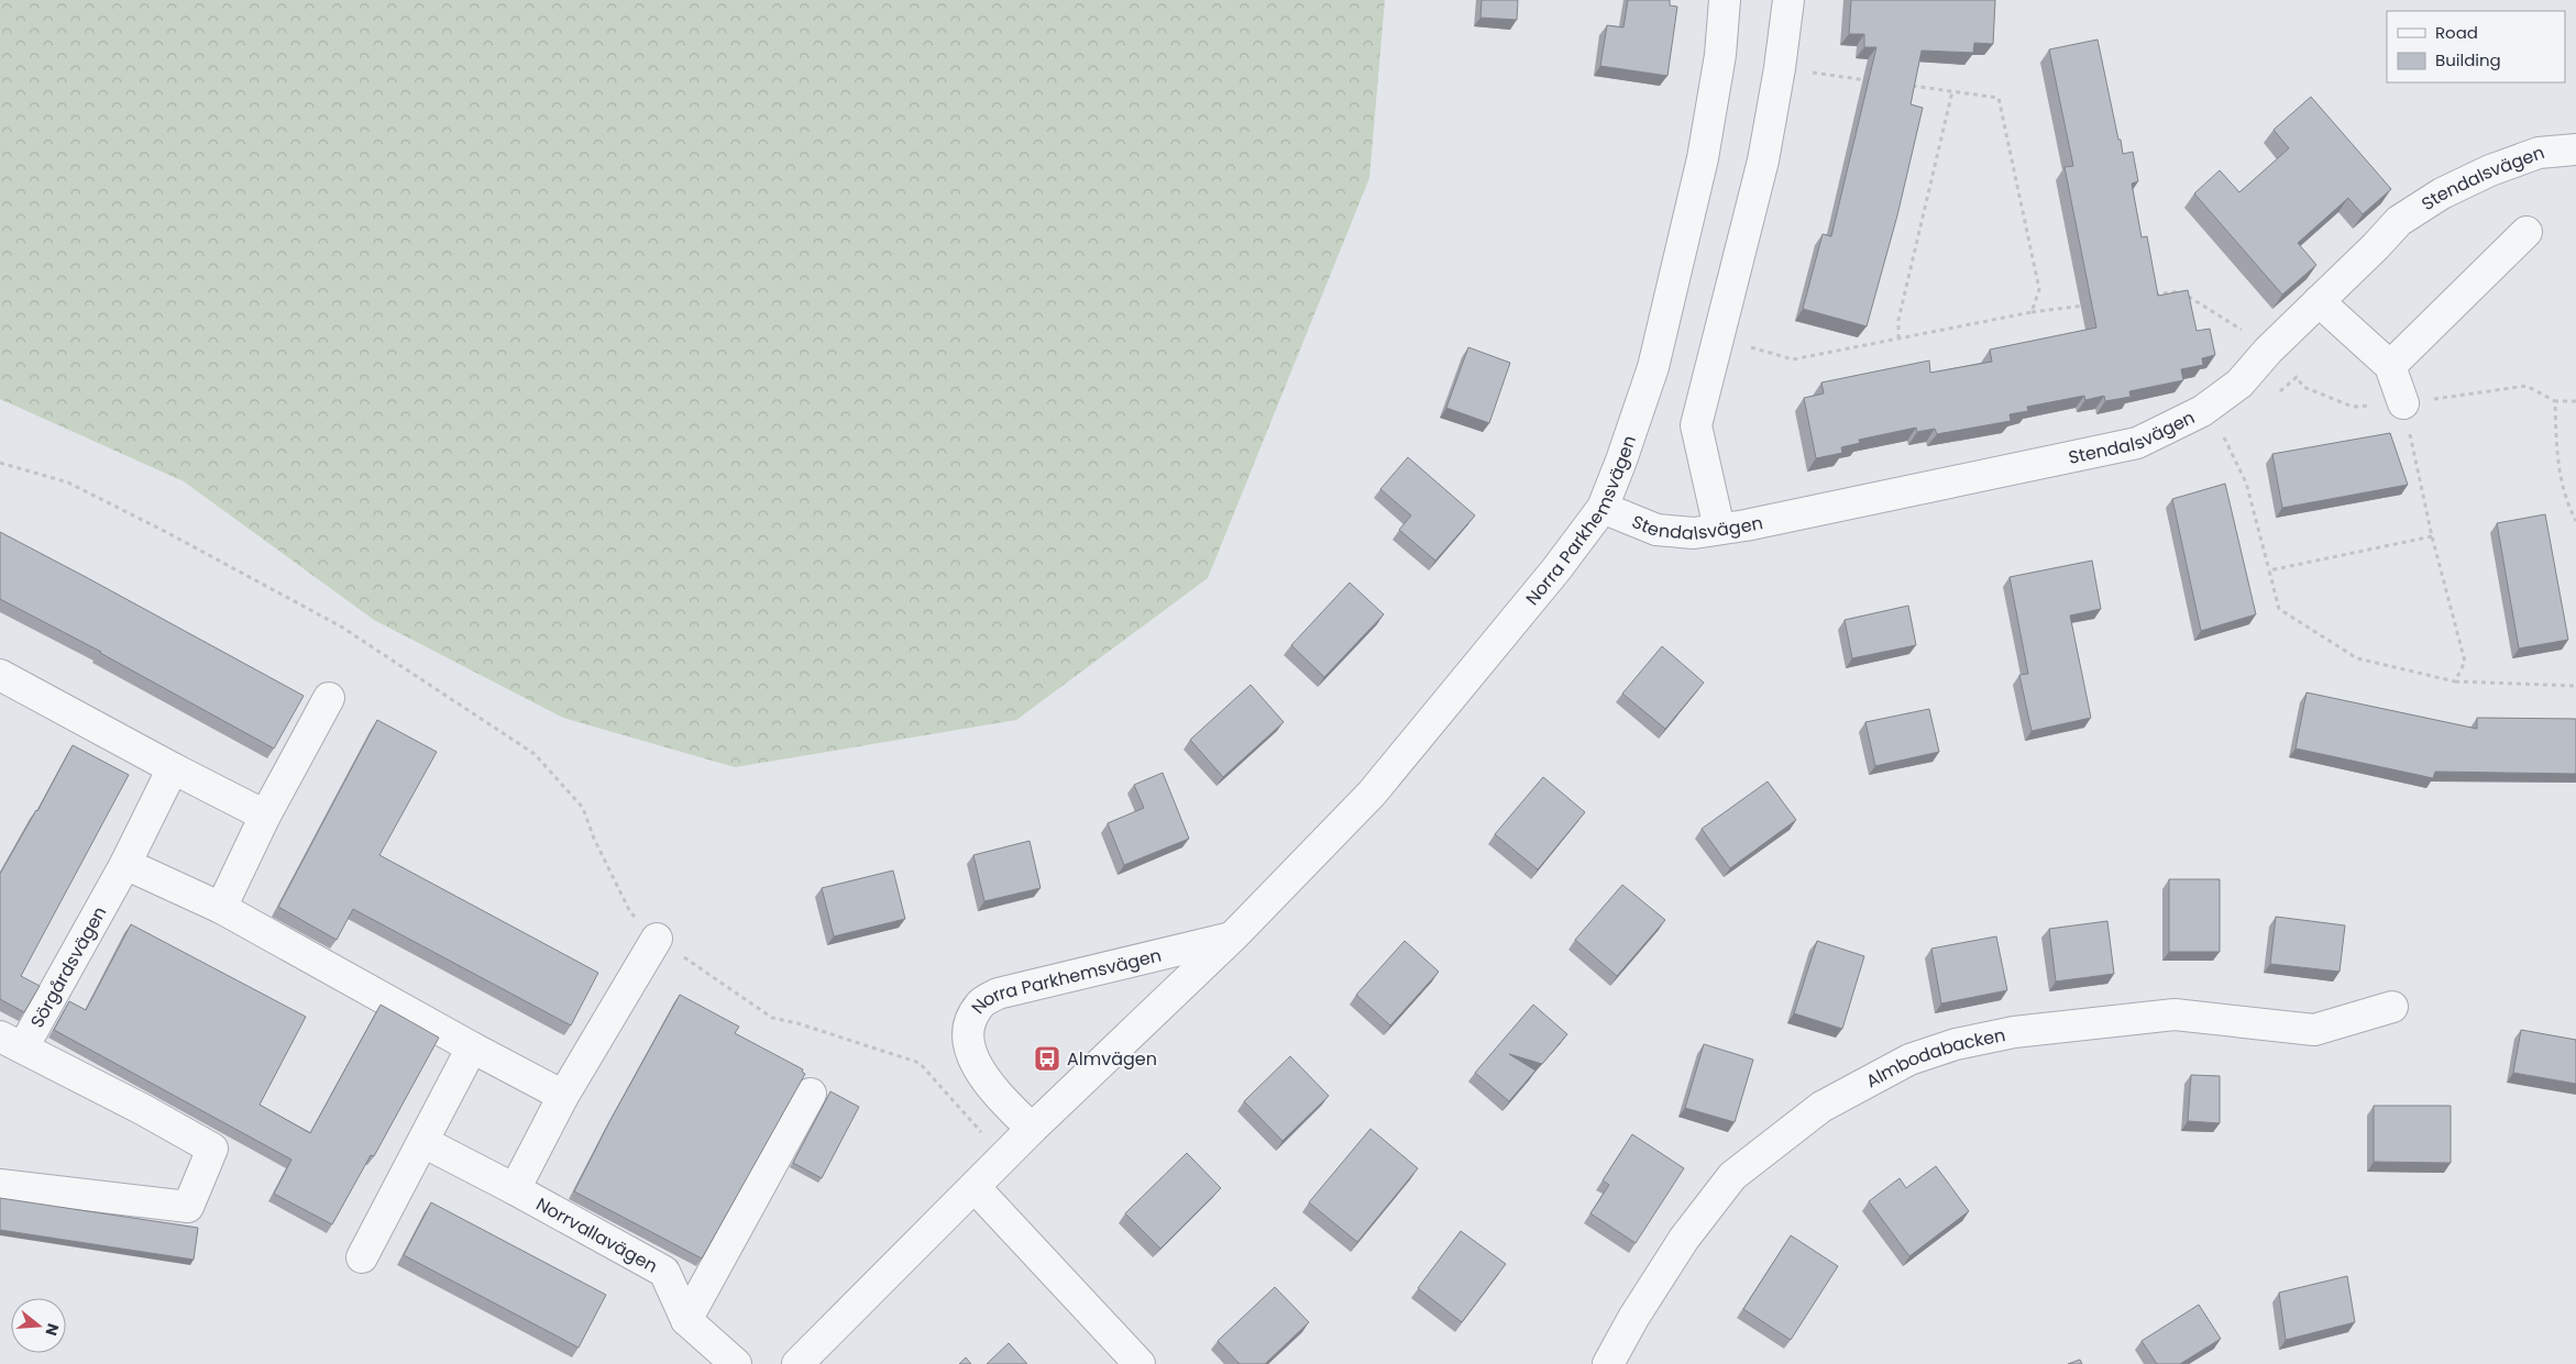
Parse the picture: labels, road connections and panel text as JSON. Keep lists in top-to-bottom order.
{
  "streets": {
    "street": [
      "Stendalsvägen",
      "Norra Parkhemsvägen",
      "Sörgårdsvägen",
      "Almbodabacken",
      "Norrvallavägen"
    ]
  },
  "crossings": [
    ["Stendalsvägen", "Norra Parkhemsvägen"]
  ],
  "places": {
    "bus stop": ["Almvägen"]
  },
  "legend": ["Road", "Building"],
  "north": "right"
}
